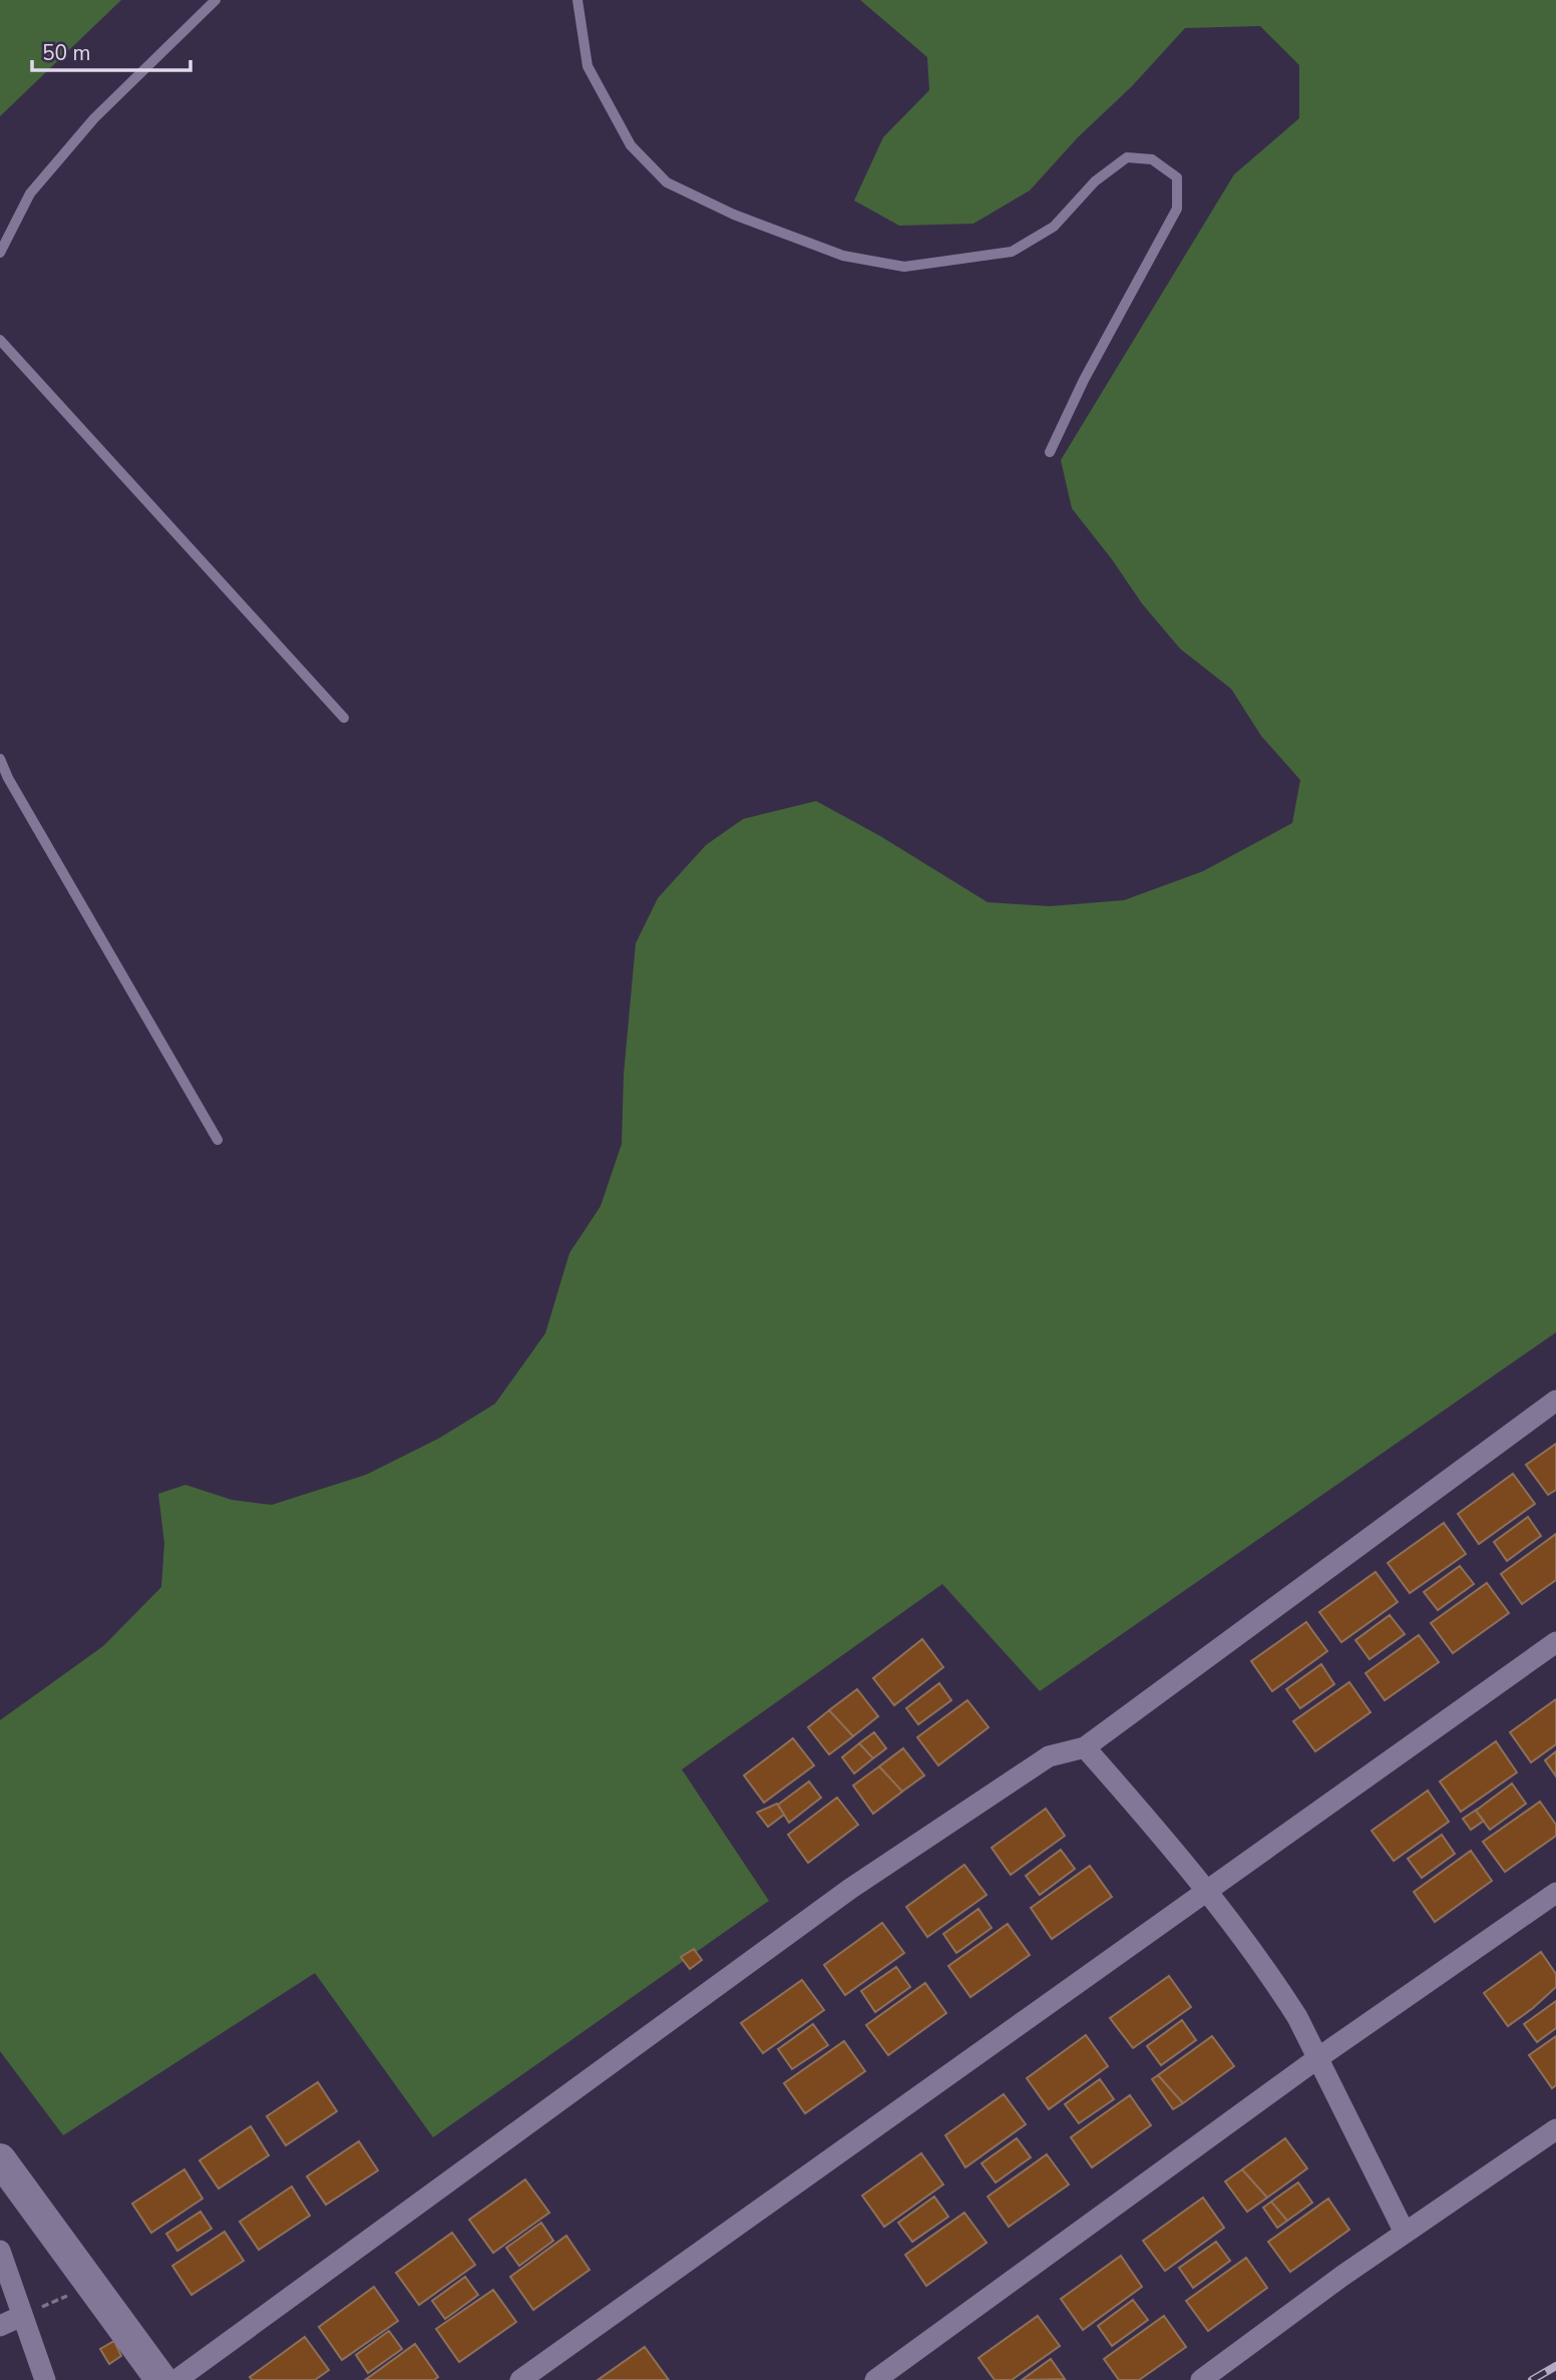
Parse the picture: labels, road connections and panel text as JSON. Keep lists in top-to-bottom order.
{
  "scale_bar": "50 m"
}
